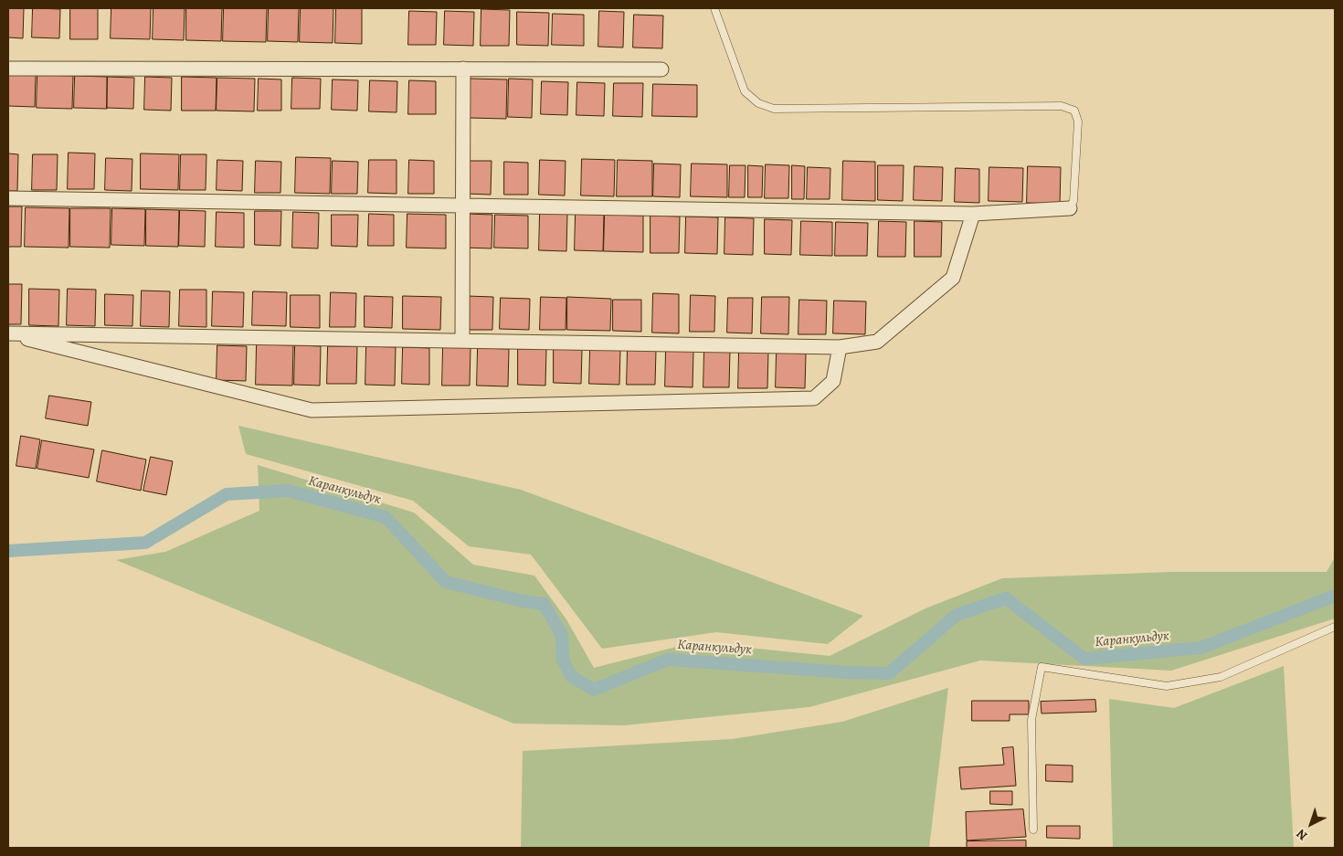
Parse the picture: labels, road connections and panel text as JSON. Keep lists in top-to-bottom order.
{
  "water": ["Каранкульдук"],
  "north": "bottom left"
}
